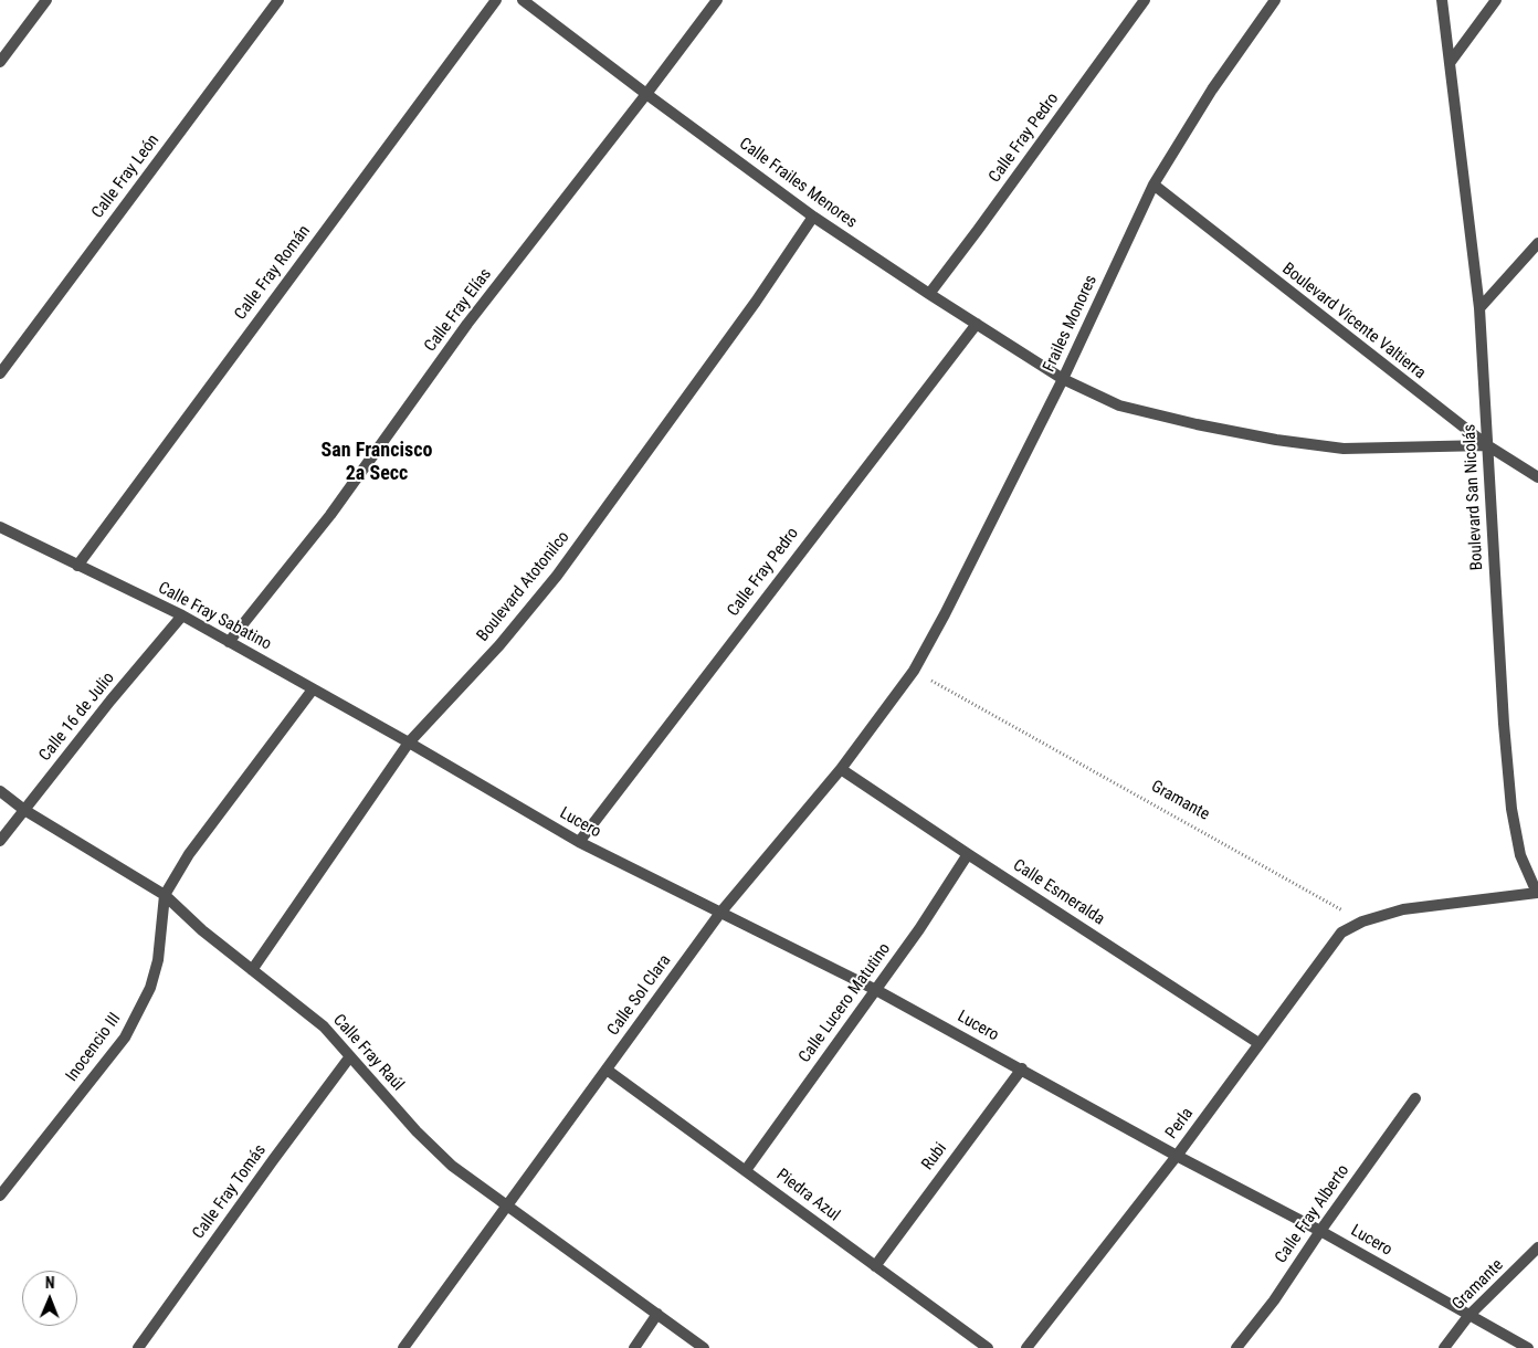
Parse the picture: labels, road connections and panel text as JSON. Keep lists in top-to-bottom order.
{
  "streets": {
    "street": [
      "Calle Fray Pedro",
      "Calle Fray León",
      "Calle Frailes Menores",
      "Calle Fray Román",
      "Calle Fray Elías",
      "Boulevard Vicente Valtierra",
      "Frailes Monores",
      "Boulevard San Nicolás",
      "Boulevard Atotonilco",
      "Calle Fray Sabatino",
      "Calle 16 de Julio",
      "Gramante",
      "Lucero",
      "Calle Esmeralda",
      "Calle Sol Clara",
      "Calle Lucero Matutino",
      "Inocencio III",
      "Calle Fray Raúl",
      "Perla",
      "Rubi",
      "Calle Fray Tomás",
      "Piedra Azul",
      "Calle Fray Alberto"
    ]
  },
  "crossings": [
    ["Calle Fray Pedro", "Calle Frailes Menores"],
    ["Calle Fray Pedro", "Lucero"],
    ["Calle Frailes Menores", "Calle Fray Elías"],
    ["Calle Frailes Menores", "Boulevard Vicente Valtierra"],
    ["Calle Frailes Menores", "Frailes Monores"],
    ["Calle Frailes Menores", "Boulevard San Nicolás"],
    ["Calle Frailes Menores", "Boulevard Atotonilco"],
    ["Calle Fray Román", "Calle Fray Sabatino"],
    ["Calle Fray Elías", "Calle Fray Sabatino"],
    ["Boulevard Vicente Valtierra", "Frailes Monores"],
    ["Boulevard Vicente Valtierra", "Boulevard San Nicolás"],
    ["Frailes Monores", "Gramante"],
    ["Frailes Monores", "Calle Sol Clara"],
    ["Boulevard San Nicolás", "Gramante"],
    ["Boulevard San Nicolás", "Perla"],
    ["Boulevard Atotonilco", "Calle Fray Sabatino"],
    ["Boulevard Atotonilco", "Lucero"],
    ["Boulevard Atotonilco", "Calle Fray Raúl"],
    ["Calle Fray Sabatino", "Calle 16 de Julio"],
    ["Calle Fray Sabatino", "Lucero"],
    ["Calle 16 de Julio", "Calle Fray Raúl"],
    ["Gramante", "Lucero"],
    ["Gramante", "Calle Sol Clara"],
    ["Gramante", "Perla"],
    ["Lucero", "Calle Sol Clara"],
    ["Lucero", "Calle Lucero Matutino"],
    ["Lucero", "Perla"],
    ["Lucero", "Rubi"],
    ["Lucero", "Calle Fray Alberto"],
    ["Calle Esmeralda", "Calle Sol Clara"],
    ["Calle Esmeralda", "Calle Lucero Matutino"],
    ["Calle Esmeralda", "Perla"],
    ["Calle Sol Clara", "Calle Fray Raúl"],
    ["Calle Sol Clara", "Piedra Azul"],
    ["Calle Lucero Matutino", "Piedra Azul"],
    ["Inocencio III", "Calle Fray Raúl"],
    ["Calle Fray Raúl", "Calle Fray Tomás"],
    ["Rubi", "Piedra Azul"]
  ],
  "districts": ["San Francisco 2a Secc"],
  "north": "top"
}
